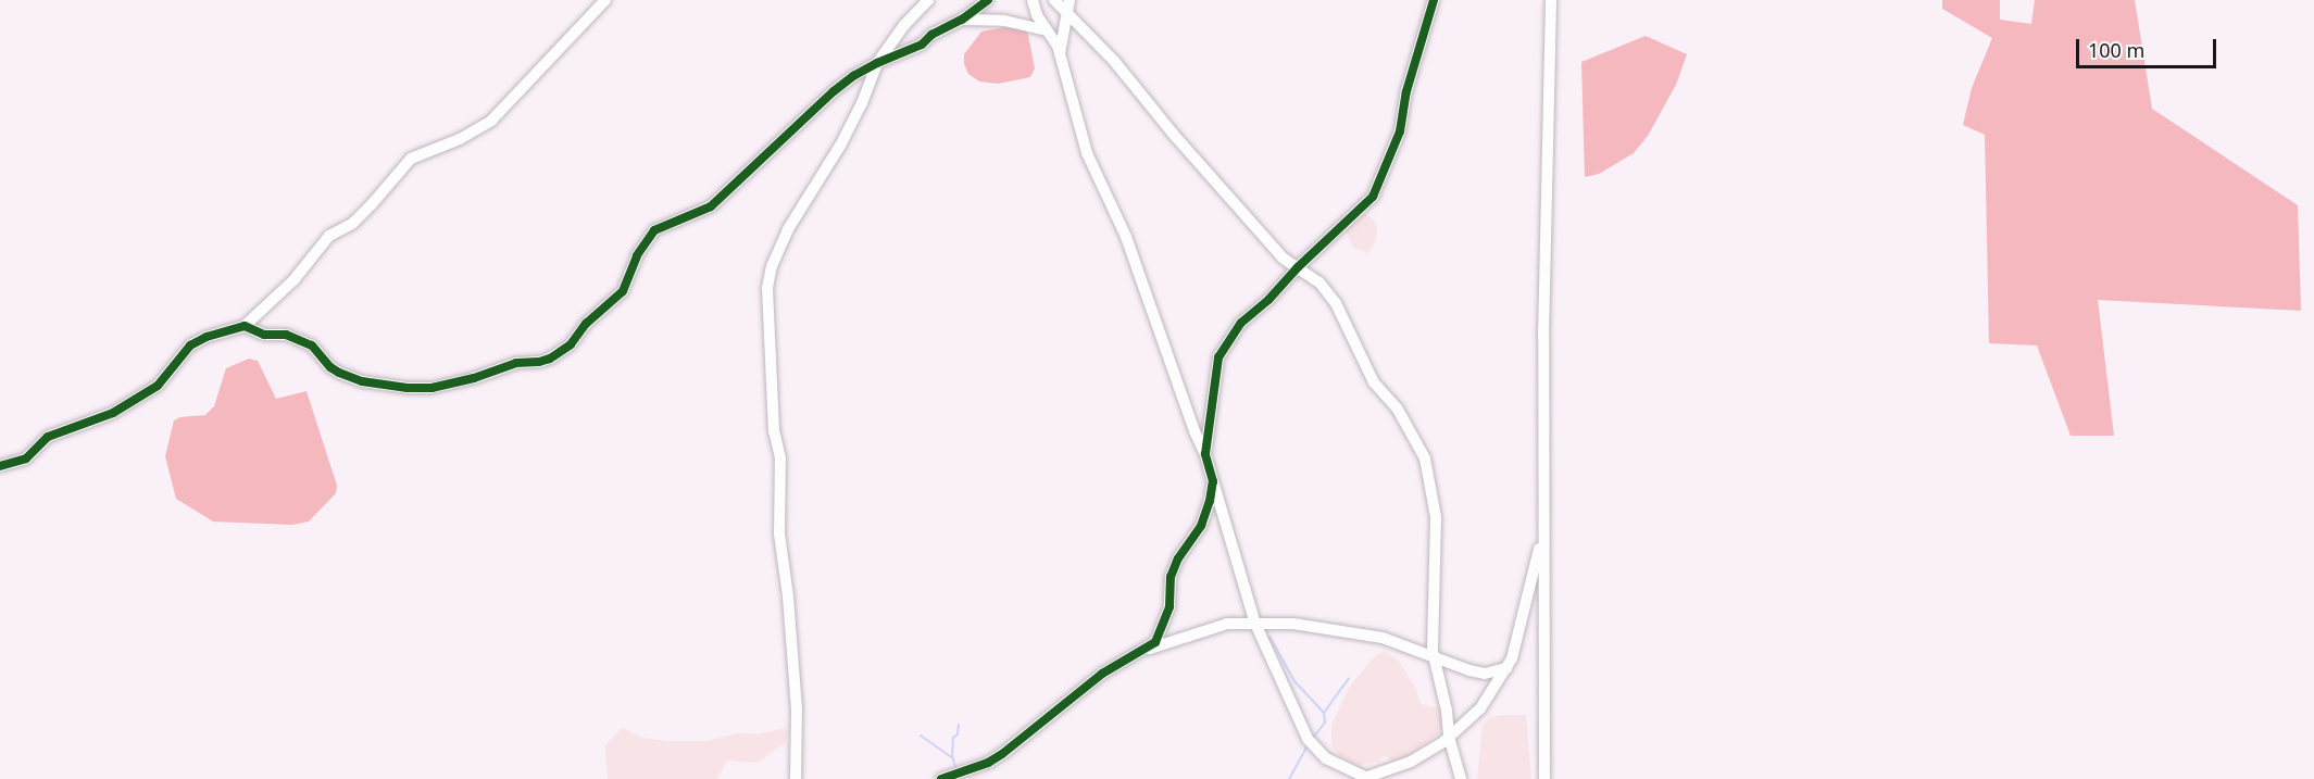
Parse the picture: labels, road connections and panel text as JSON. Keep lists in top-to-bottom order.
{
  "scale_bar": "100 m"
}
